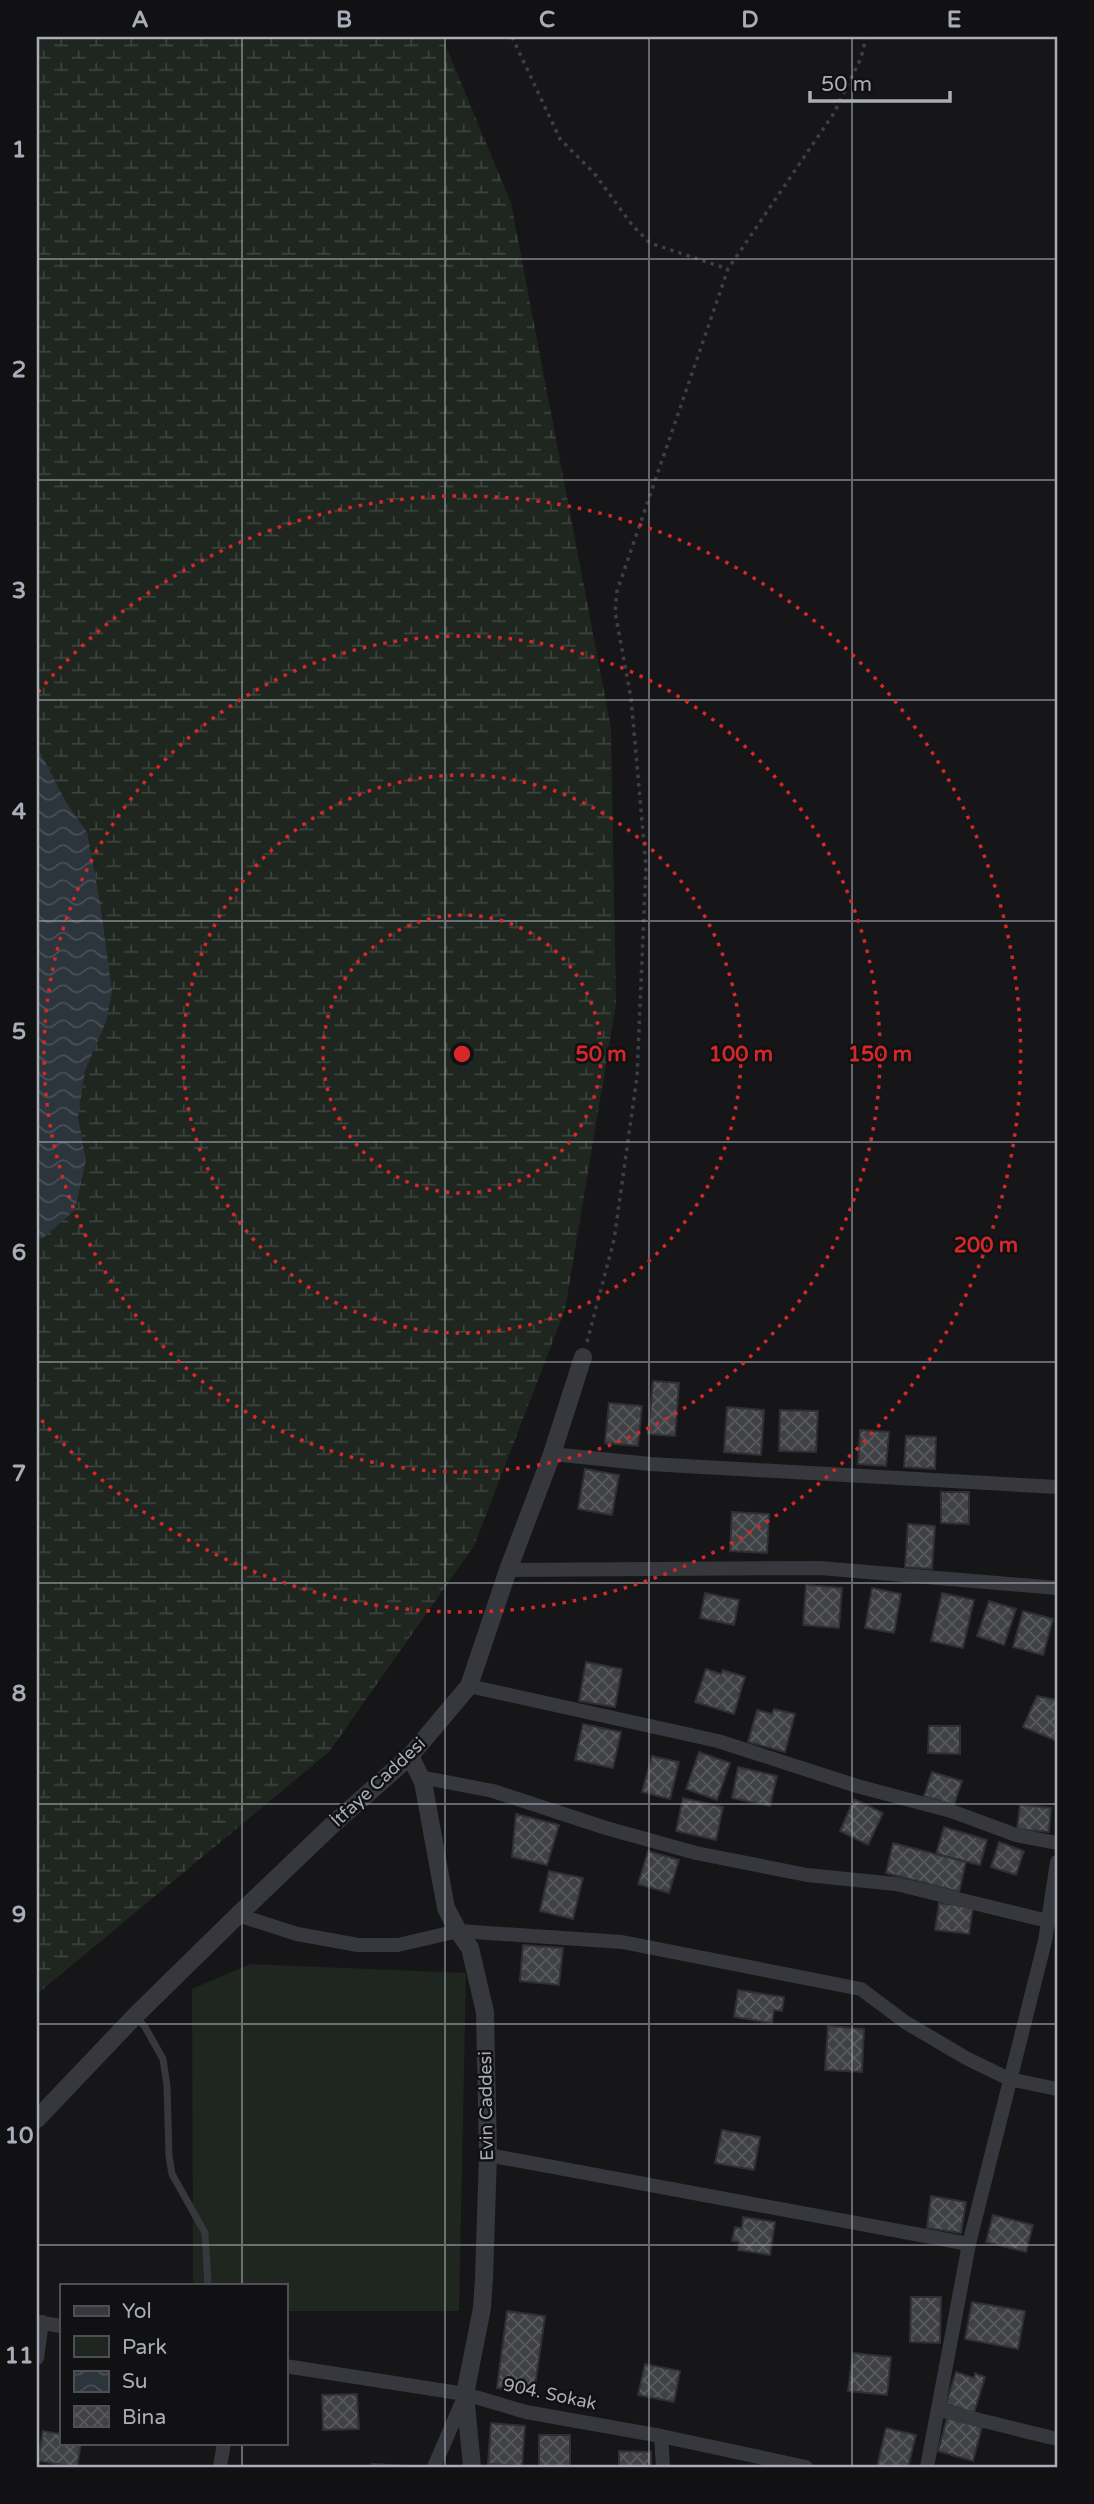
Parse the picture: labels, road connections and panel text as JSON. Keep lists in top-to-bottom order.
{
  "streets": {
    "street": ["İtfaye Caddesi", "Evin Caddesi", "904. Sokak"]
  },
  "crossings": [
    ["İtfaye Caddesi", "Evin Caddesi"],
    ["Evin Caddesi", "904. Sokak"]
  ],
  "legend": [
    "Yol",
    "Park",
    "Su",
    "Bina"
  ],
  "scale_bar": "50 m",
  "grid": {
    "columns": [
      "A",
      "B",
      "C",
      "D",
      "E"
    ],
    "rows": [
      "1",
      "2",
      "3",
      "4",
      "5",
      "6",
      "7",
      "8",
      "9",
      "10",
      "11"
    ]
  },
  "rings": [
    "50 m",
    "100 m",
    "150 m",
    "200 m"
  ]
}
